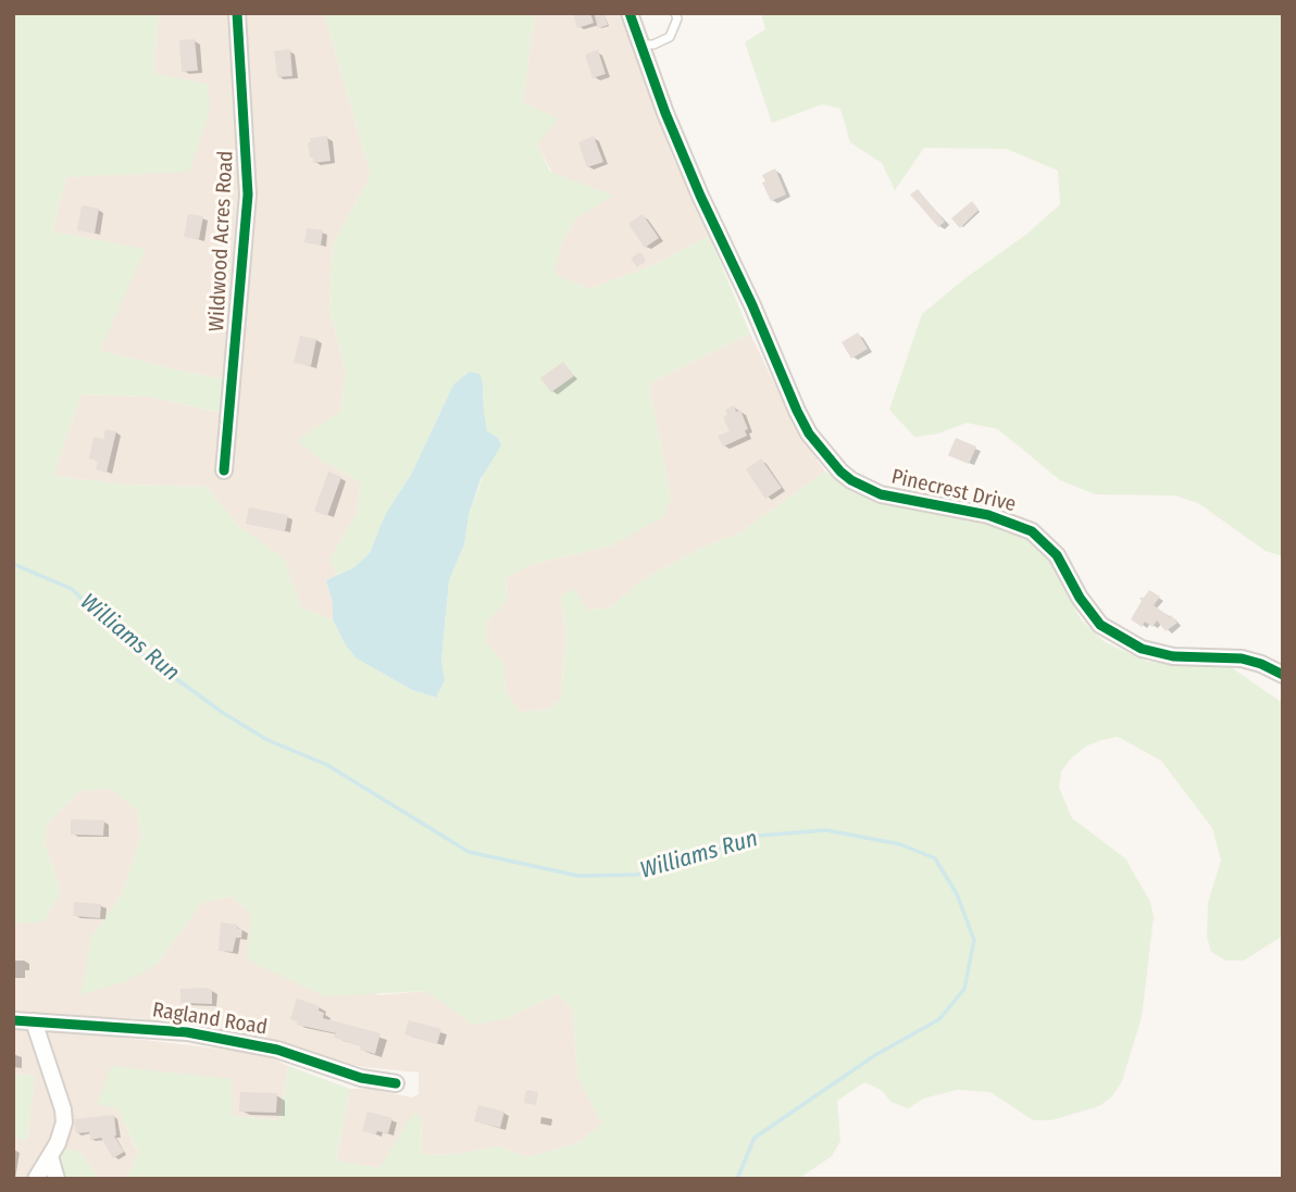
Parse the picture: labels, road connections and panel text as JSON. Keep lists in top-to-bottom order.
{
  "streets": {
    "street": ["Wildwood Acres Road", "Pinecrest Drive", "Ragland Road"]
  },
  "water": ["Williams Run"]
}
